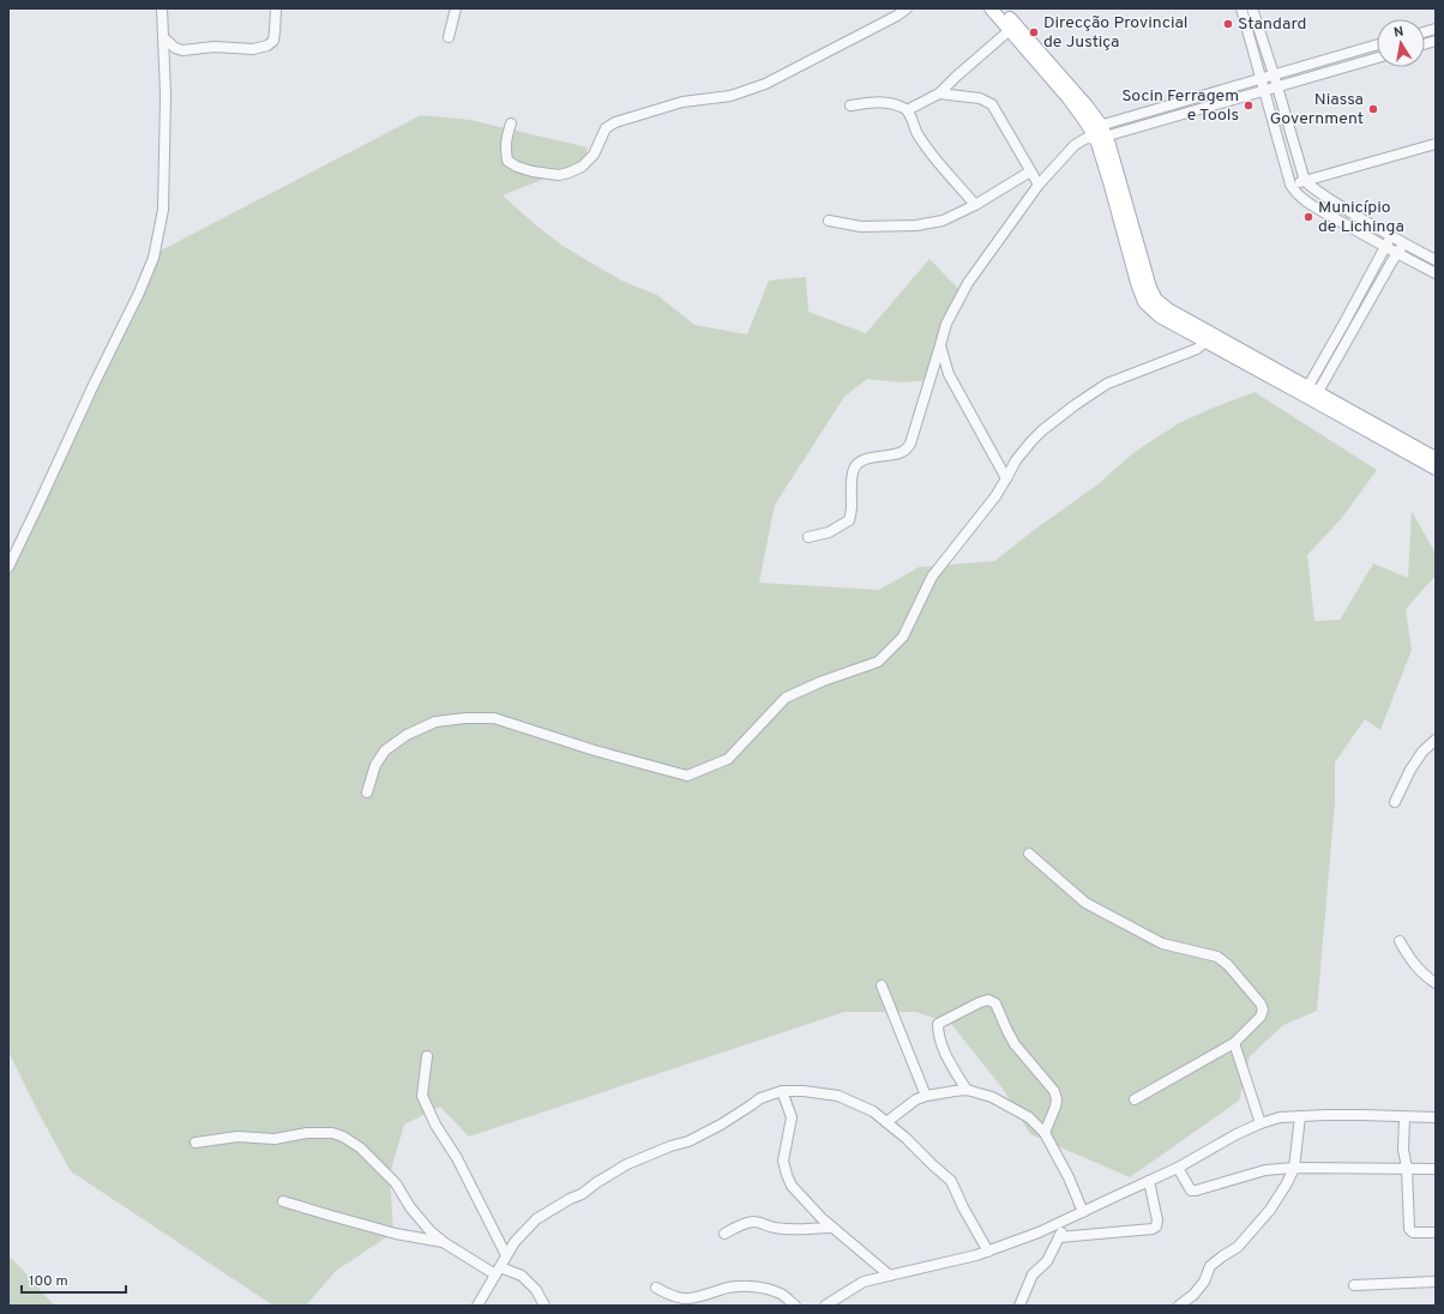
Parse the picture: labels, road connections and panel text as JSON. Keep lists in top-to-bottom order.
{
  "places": [
    "Standard",
    "Direcção Provincial de Justiça",
    "Socin Ferragem e Tools",
    "Niassa Government",
    "Município de Lichinga"
  ],
  "scale_bar": "100 m",
  "north": "top"
}
